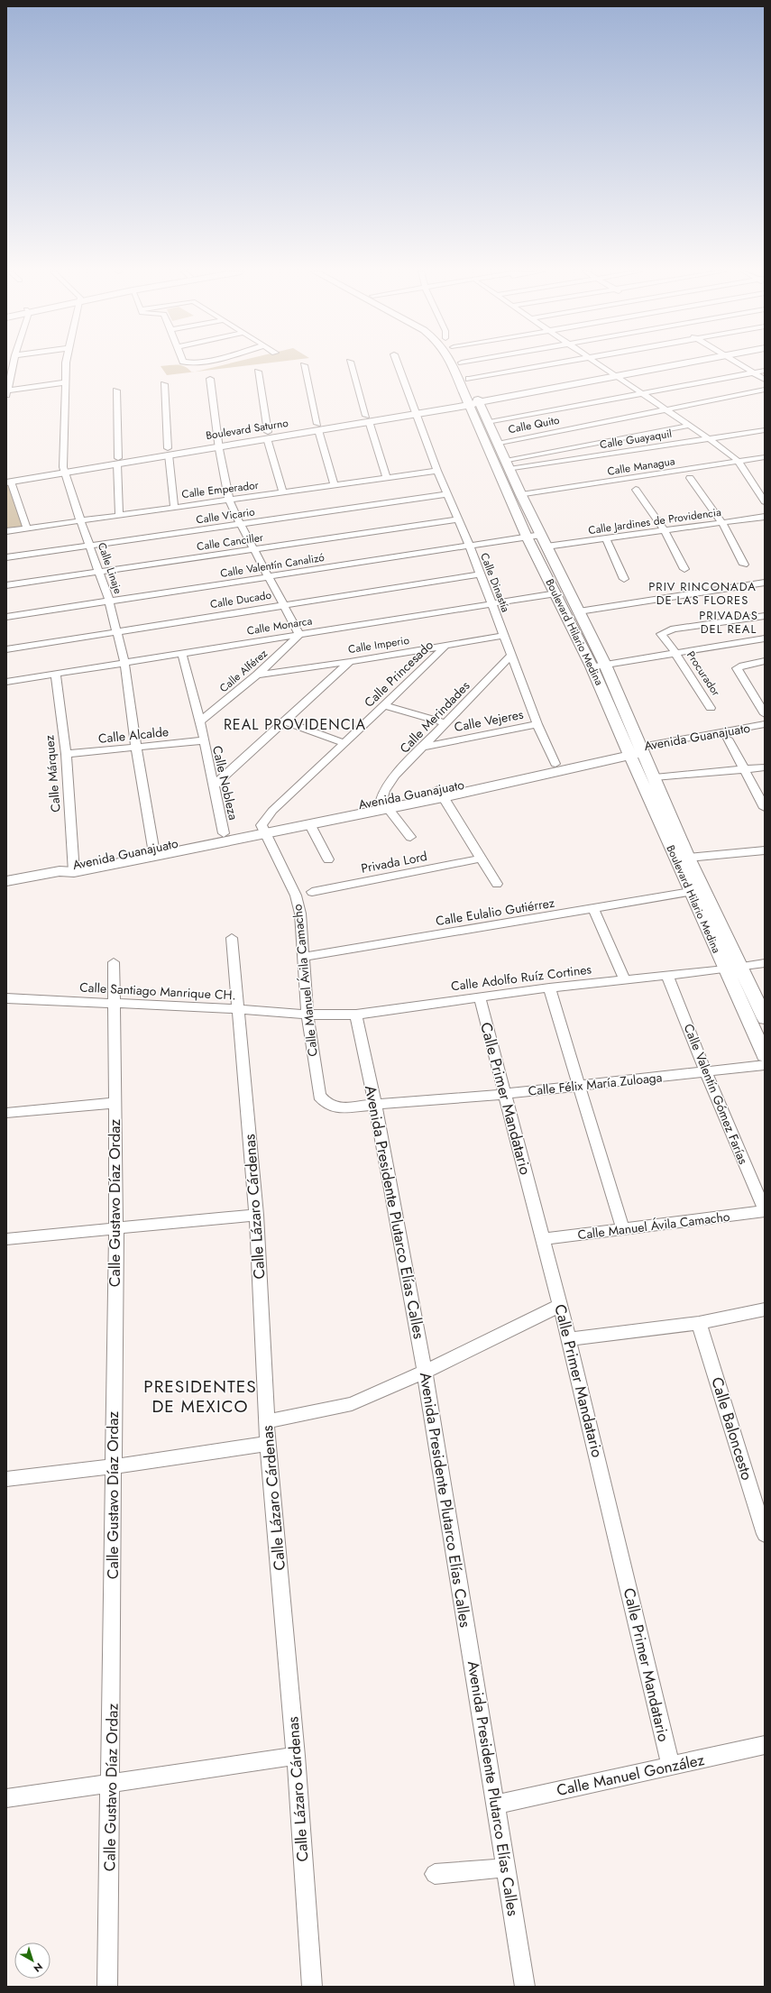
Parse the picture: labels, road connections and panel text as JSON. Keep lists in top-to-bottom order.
{
  "streets": {
    "main road": ["Boulevard Saturno", "Boulevard Hilario Medina", "Avenida Guanajuato"],
    "street": [
      "Calle Quito",
      "Calle Guayaquil",
      "Calle Managua",
      "Calle Emperador",
      "Calle Vicario",
      "Calle Jardines de Providencia",
      "Calle Canciller",
      "Calle Valentín Canalizó",
      "Calle Linaje",
      "Calle Dinastía",
      "Calle Ducado",
      "Calle Monarca",
      "Calle Imperio",
      "Calle Alférez",
      "Calle Princesado",
      "Procurador",
      "Calle Merindades",
      "Calle Vejeres",
      "Calle Alcalde",
      "Calle Márquez",
      "Calle Nobleza",
      "Privada Lord",
      "Calle Eulalio Gutiérrez",
      "Calle Adolfo Ruíz Cortines",
      "Calle Manuel Ávila Camacho",
      "Calle Santiago Manrique CH.",
      "Calle Félix María Zuloaga",
      "Calle Valentín Gómez Farías",
      "Calle Primer Mandatario",
      "Calle Gustavo Díaz Ordaz",
      "Calle Lázaro Cárdenas",
      "Avenida Presidente Plutarco Elías Calles",
      "Calle Baloncesto",
      "Calle Manuel González"
    ]
  },
  "crossings": [
    ["Calle Quito", "Boulevard Hilario Medina"],
    ["Boulevard Saturno", "Calle Linaje"],
    ["Boulevard Saturno", "Calle Dinastía"],
    ["Boulevard Saturno", "Boulevard Hilario Medina"],
    ["Calle Guayaquil", "Boulevard Hilario Medina"],
    ["Calle Managua", "Boulevard Hilario Medina"],
    ["Calle Emperador", "Calle Linaje"],
    ["Calle Emperador", "Calle Dinastía"],
    ["Calle Vicario", "Calle Linaje"],
    ["Calle Vicario", "Calle Dinastía"],
    ["Calle Jardines de Providencia", "Boulevard Hilario Medina"],
    ["Calle Canciller", "Calle Linaje"],
    ["Calle Canciller", "Calle Dinastía"],
    ["Calle Valentín Canalizó", "Calle Linaje"],
    ["Calle Valentín Canalizó", "Calle Dinastía"],
    ["Calle Valentín Canalizó", "Boulevard Hilario Medina"],
    ["Calle Linaje", "Calle Ducado"],
    ["Calle Linaje", "Calle Monarca"],
    ["Calle Linaje", "Calle Alcalde"],
    ["Calle Linaje", "Avenida Guanajuato"],
    ["Calle Dinastía", "Calle Ducado"],
    ["Calle Dinastía", "Calle Monarca"],
    ["Calle Dinastía", "Calle Imperio"],
    ["Calle Dinastía", "Calle Merindades"],
    ["Calle Dinastía", "Calle Vejeres"],
    ["Calle Dinastía", "Avenida Guanajuato"],
    ["Calle Monarca", "Boulevard Hilario Medina"],
    ["Calle Monarca", "Calle Alférez"],
    ["Calle Monarca", "Calle Márquez"],
    ["Calle Monarca", "Calle Nobleza"],
    ["Boulevard Hilario Medina", "Avenida Guanajuato"],
    ["Boulevard Hilario Medina", "Calle Eulalio Gutiérrez"],
    ["Boulevard Hilario Medina", "Calle Adolfo Ruíz Cortines"],
    ["Calle Imperio", "Calle Alférez"],
    ["Calle Imperio", "Calle Princesado"],
    ["Calle Alférez", "Calle Nobleza"],
    ["Calle Princesado", "Avenida Guanajuato"],
    ["Calle Princesado", "Calle Manuel Ávila Camacho"],
    ["Calle Merindades", "Calle Vejeres"],
    ["Calle Merindades", "Avenida Guanajuato"],
    ["Calle Alcalde", "Calle Márquez"],
    ["Calle Alcalde", "Calle Nobleza"],
    ["Avenida Guanajuato", "Calle Márquez"],
    ["Avenida Guanajuato", "Calle Nobleza"],
    ["Avenida Guanajuato", "Calle Manuel Ávila Camacho"],
    ["Calle Eulalio Gutiérrez", "Calle Manuel Ávila Camacho"],
    ["Calle Adolfo Ruíz Cortines", "Calle Manuel Ávila Camacho"],
    ["Calle Adolfo Ruíz Cortines", "Calle Santiago Manrique CH."],
    ["Calle Adolfo Ruíz Cortines", "Calle Valentín Gómez Farías"],
    ["Calle Adolfo Ruíz Cortines", "Calle Primer Mandatario"],
    ["Calle Adolfo Ruíz Cortines", "Avenida Presidente Plutarco Elías Calles"],
    ["Calle Manuel Ávila Camacho", "Calle Santiago Manrique CH."],
    ["Calle Manuel Ávila Camacho", "Calle Félix María Zuloaga"],
    ["Calle Manuel Ávila Camacho", "Calle Valentín Gómez Farías"],
    ["Calle Manuel Ávila Camacho", "Calle Primer Mandatario"],
    ["Calle Santiago Manrique CH.", "Calle Gustavo Díaz Ordaz"],
    ["Calle Santiago Manrique CH.", "Calle Lázaro Cárdenas"],
    ["Calle Félix María Zuloaga", "Calle Valentín Gómez Farías"],
    ["Calle Félix María Zuloaga", "Calle Primer Mandatario"],
    ["Calle Félix María Zuloaga", "Avenida Presidente Plutarco Elías Calles"],
    ["Calle Primer Mandatario", "Calle Manuel González"],
    ["Avenida Presidente Plutarco Elías Calles", "Calle Manuel González"]
  ],
  "districts": [
    "PRIV RINCONADA DE LAS FLORES",
    "PRIVADAS DEL REAL",
    "REAL PROVIDENCIA",
    "PRESIDENTES DE MEXICO"
  ],
  "north": "bottom right"
}
